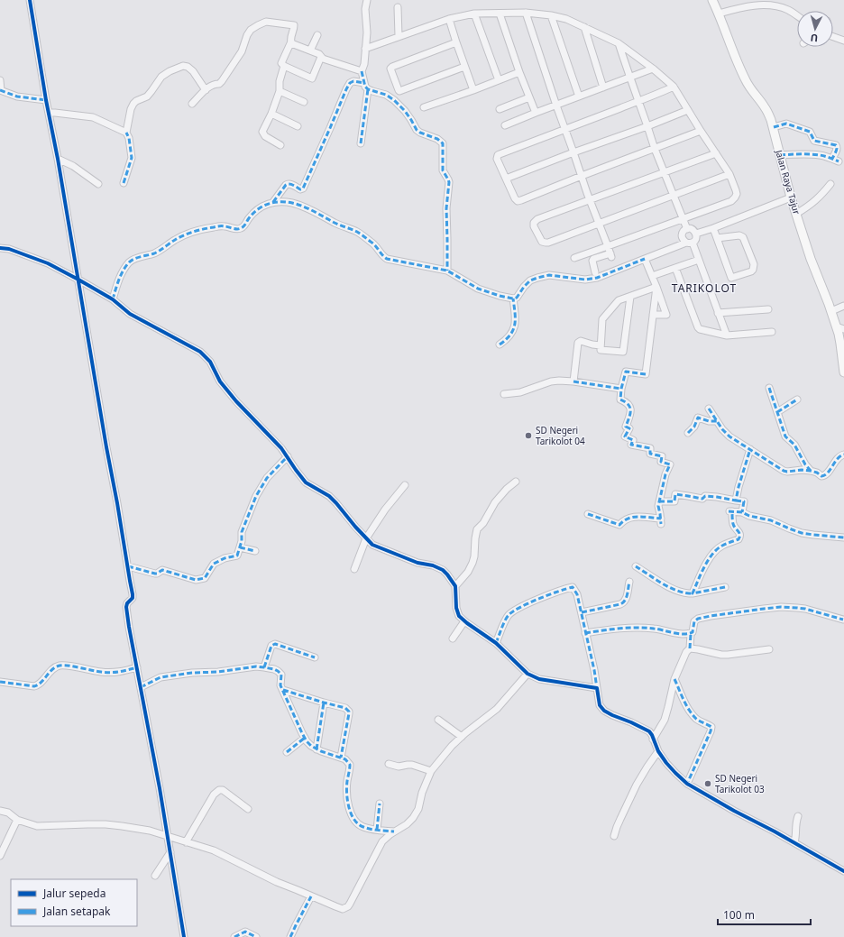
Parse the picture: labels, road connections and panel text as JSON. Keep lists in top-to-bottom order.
{
  "streets": {
    "main road": ["Jalan Raya Tajur"]
  },
  "districts": ["TARIKOLOT"],
  "places": ["SD Negeri Tarikolot 04", "SD Negeri Tarikolot 03"],
  "legend": ["Jalur sepeda", "Jalan setapak"],
  "scale_bar": "100 m",
  "north": "bottom"
}
